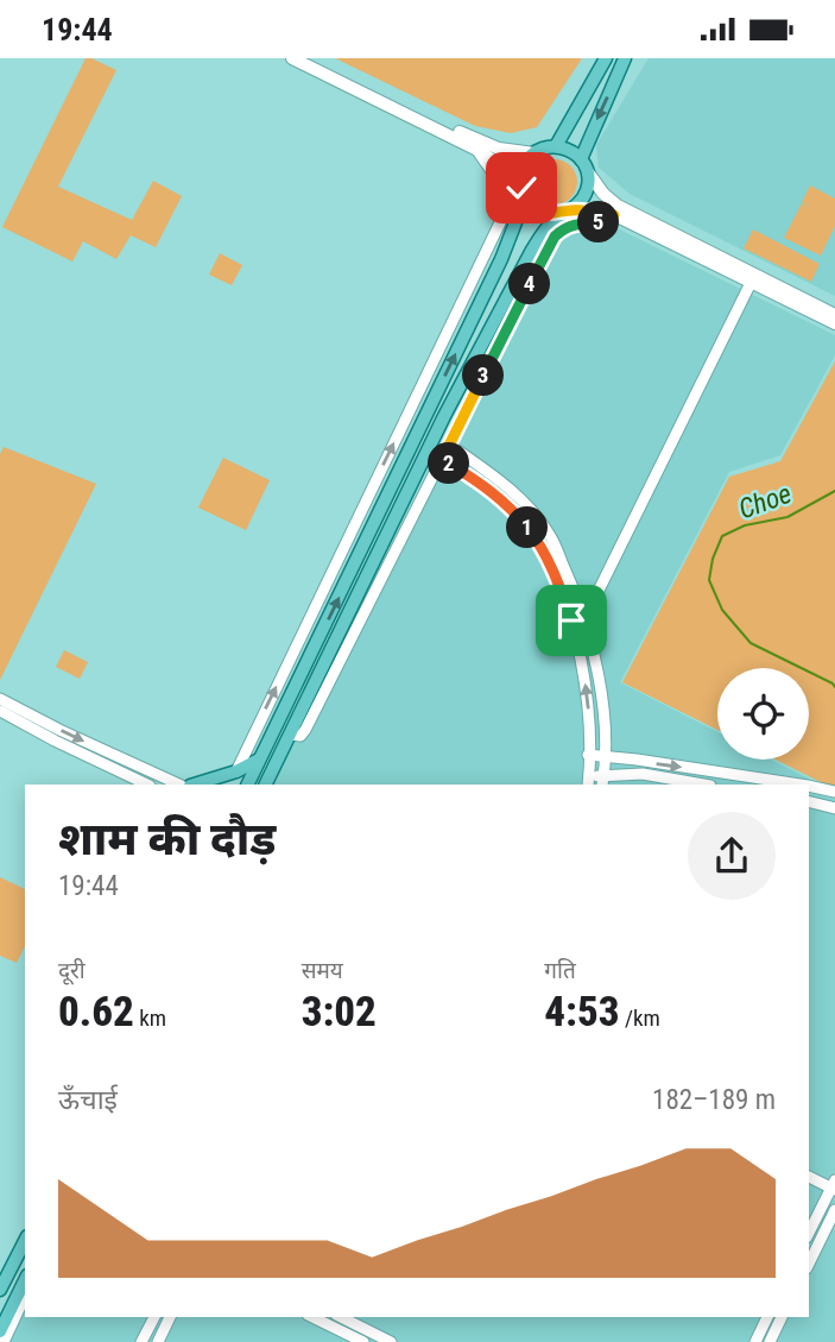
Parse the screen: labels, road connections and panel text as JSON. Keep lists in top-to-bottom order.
{
  "water": ["Choe"],
  "page": {
    "status": "19:44",
    "pins": [
      "5",
      "4",
      "3",
      "2",
      "1"
    ],
    "heading": ["शाम की दौड़", "19:44"],
    "stats": [
      ["दूरी", "0.62 km"],
      ["समय", "3:02"],
      ["गति", "4:53 /km"]
    ],
    "chart": ["ऊँचाई", "182–189 m"]
  }
}
